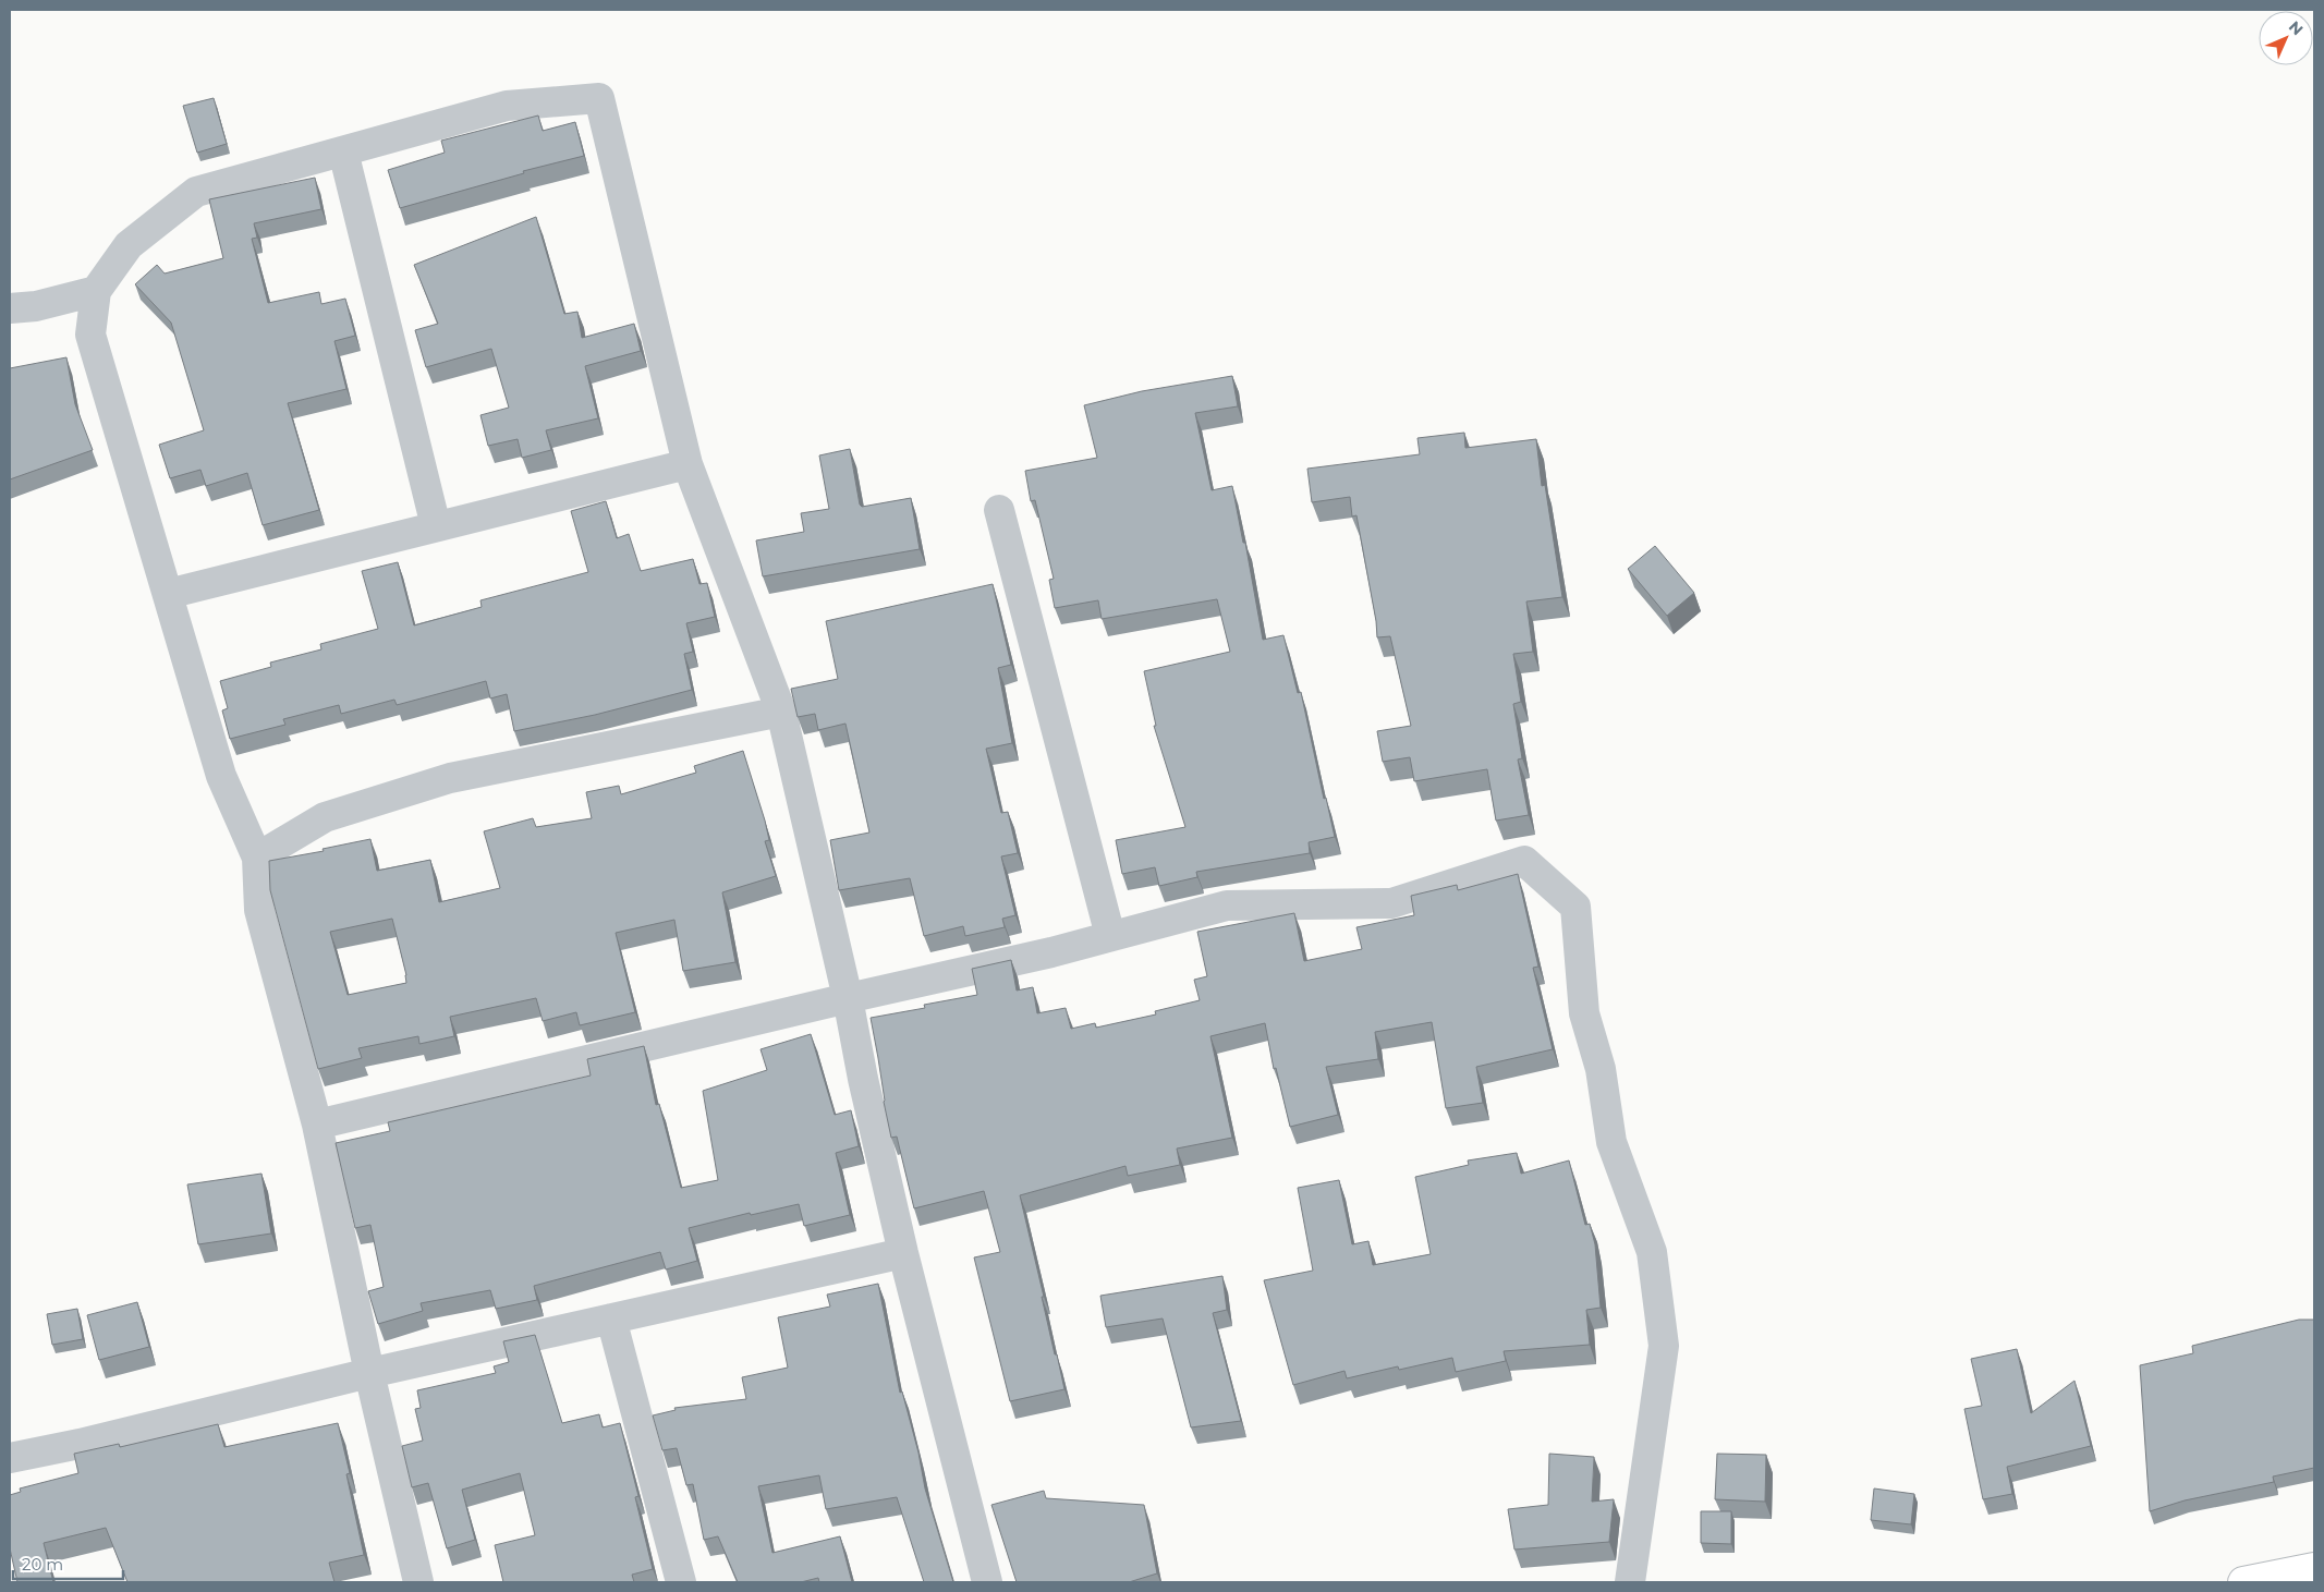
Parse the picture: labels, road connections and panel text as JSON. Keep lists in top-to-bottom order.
{
  "scale_bar": "20 m",
  "north": "top right"
}
